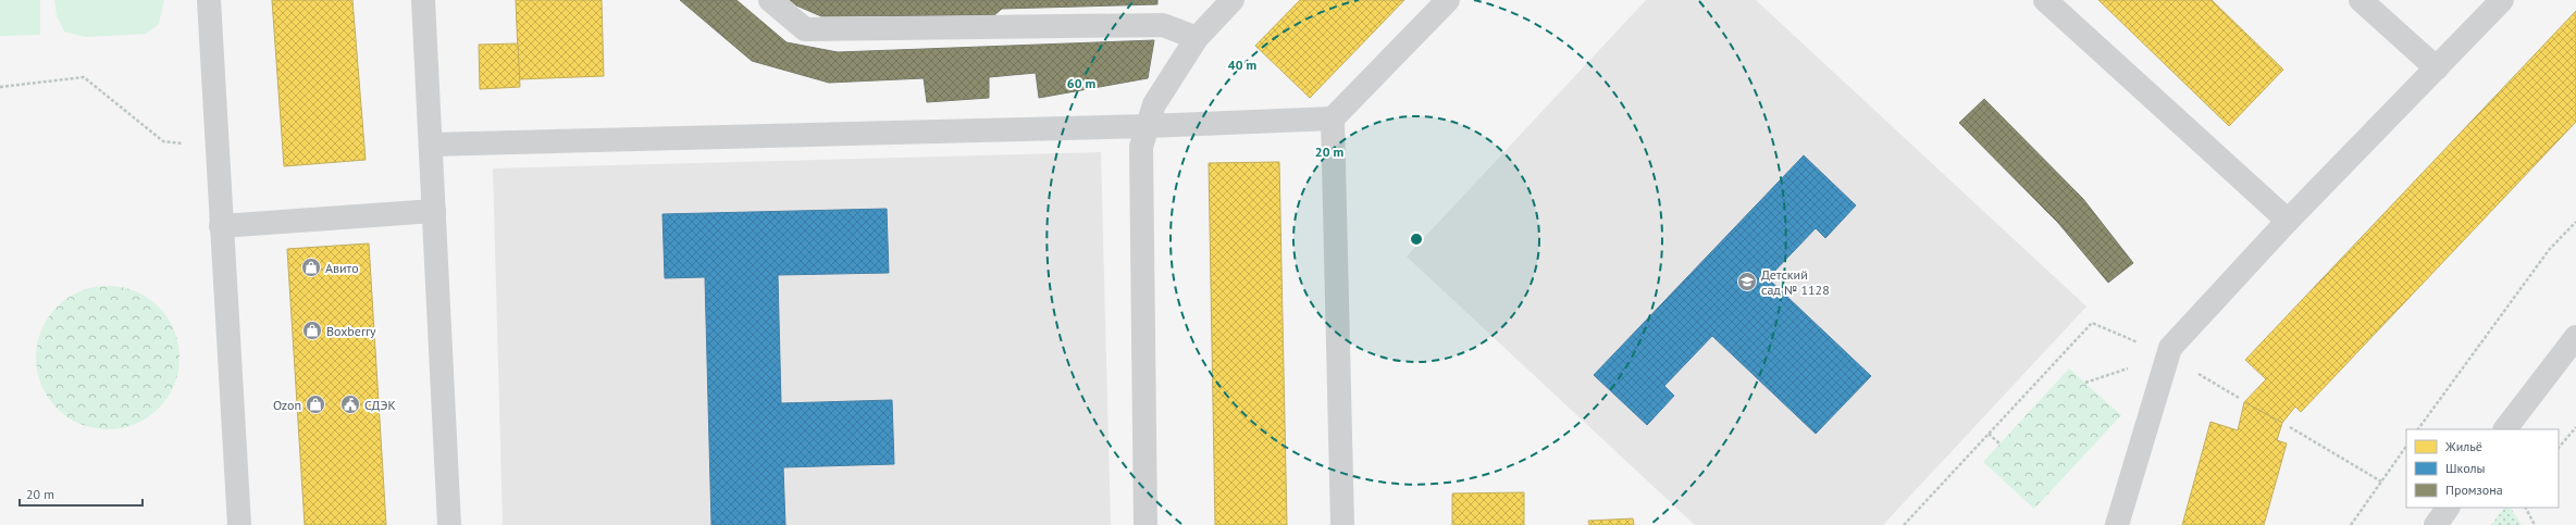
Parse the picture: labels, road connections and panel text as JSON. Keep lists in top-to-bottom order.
{
  "places": {
    "shop": ["Авито", "Boxberry", "Ozon"],
    "school or university": ["Детский сад № 1128"],
    "public building": ["СДЭК"]
  },
  "legend": ["Жильё", "Школы", "Промзона"],
  "scale_bar": "20 m",
  "rings": ["40 m", "60 m", "20 m"]
}
